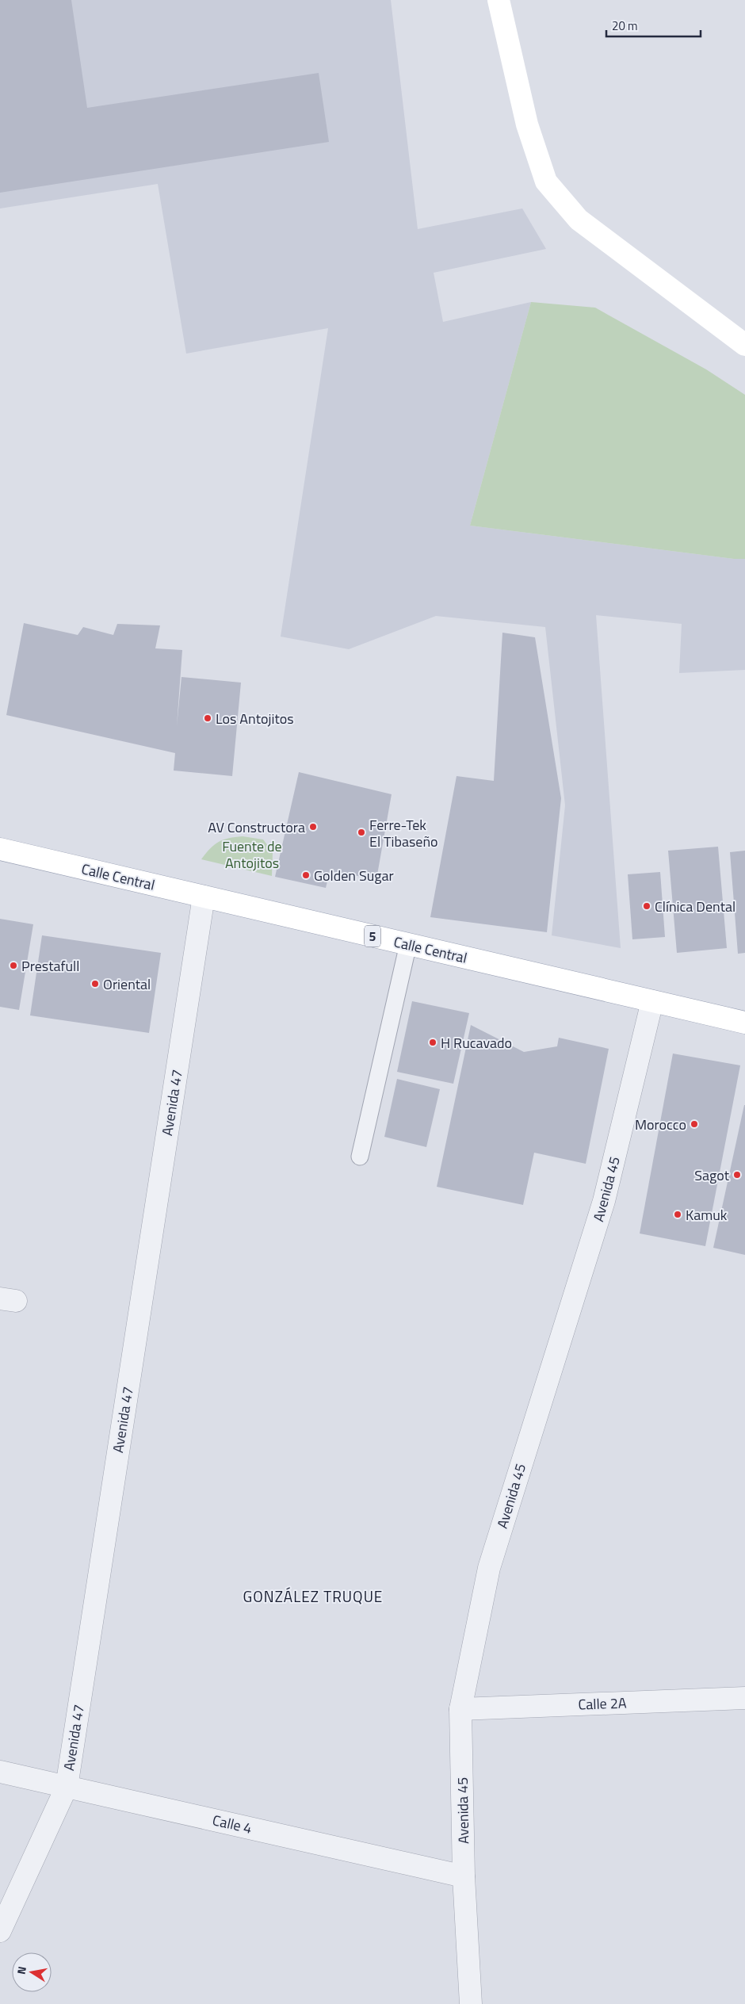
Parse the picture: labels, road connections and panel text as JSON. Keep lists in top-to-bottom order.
{
  "streets": {
    "main road": ["Calle Central", "5"],
    "street": [
      "Avenida 47",
      "Avenida 45",
      "Calle 2A",
      "Calle 4"
    ]
  },
  "crossings": [
    ["Calle Central", "Avenida 47"],
    ["Calle Central", "Avenida 45"],
    ["Avenida 47", "Calle 4"],
    ["Avenida 45", "Calle 2A"],
    ["Avenida 45", "Calle 4"]
  ],
  "districts": ["GONZÁLEZ TRUQUE"],
  "parks": ["Fuente de Antojitos"],
  "places": [
    "Los Antojitos",
    "AV Constructora",
    "Ferre-Tek El Tibaseño",
    "Golden Sugar",
    "Clínica Dental",
    "Prestafull",
    "Oriental",
    "H Rucavado",
    "Morocco",
    "Sagot",
    "Kamuk"
  ],
  "scale_bar": "20 m",
  "north": "left"
}
